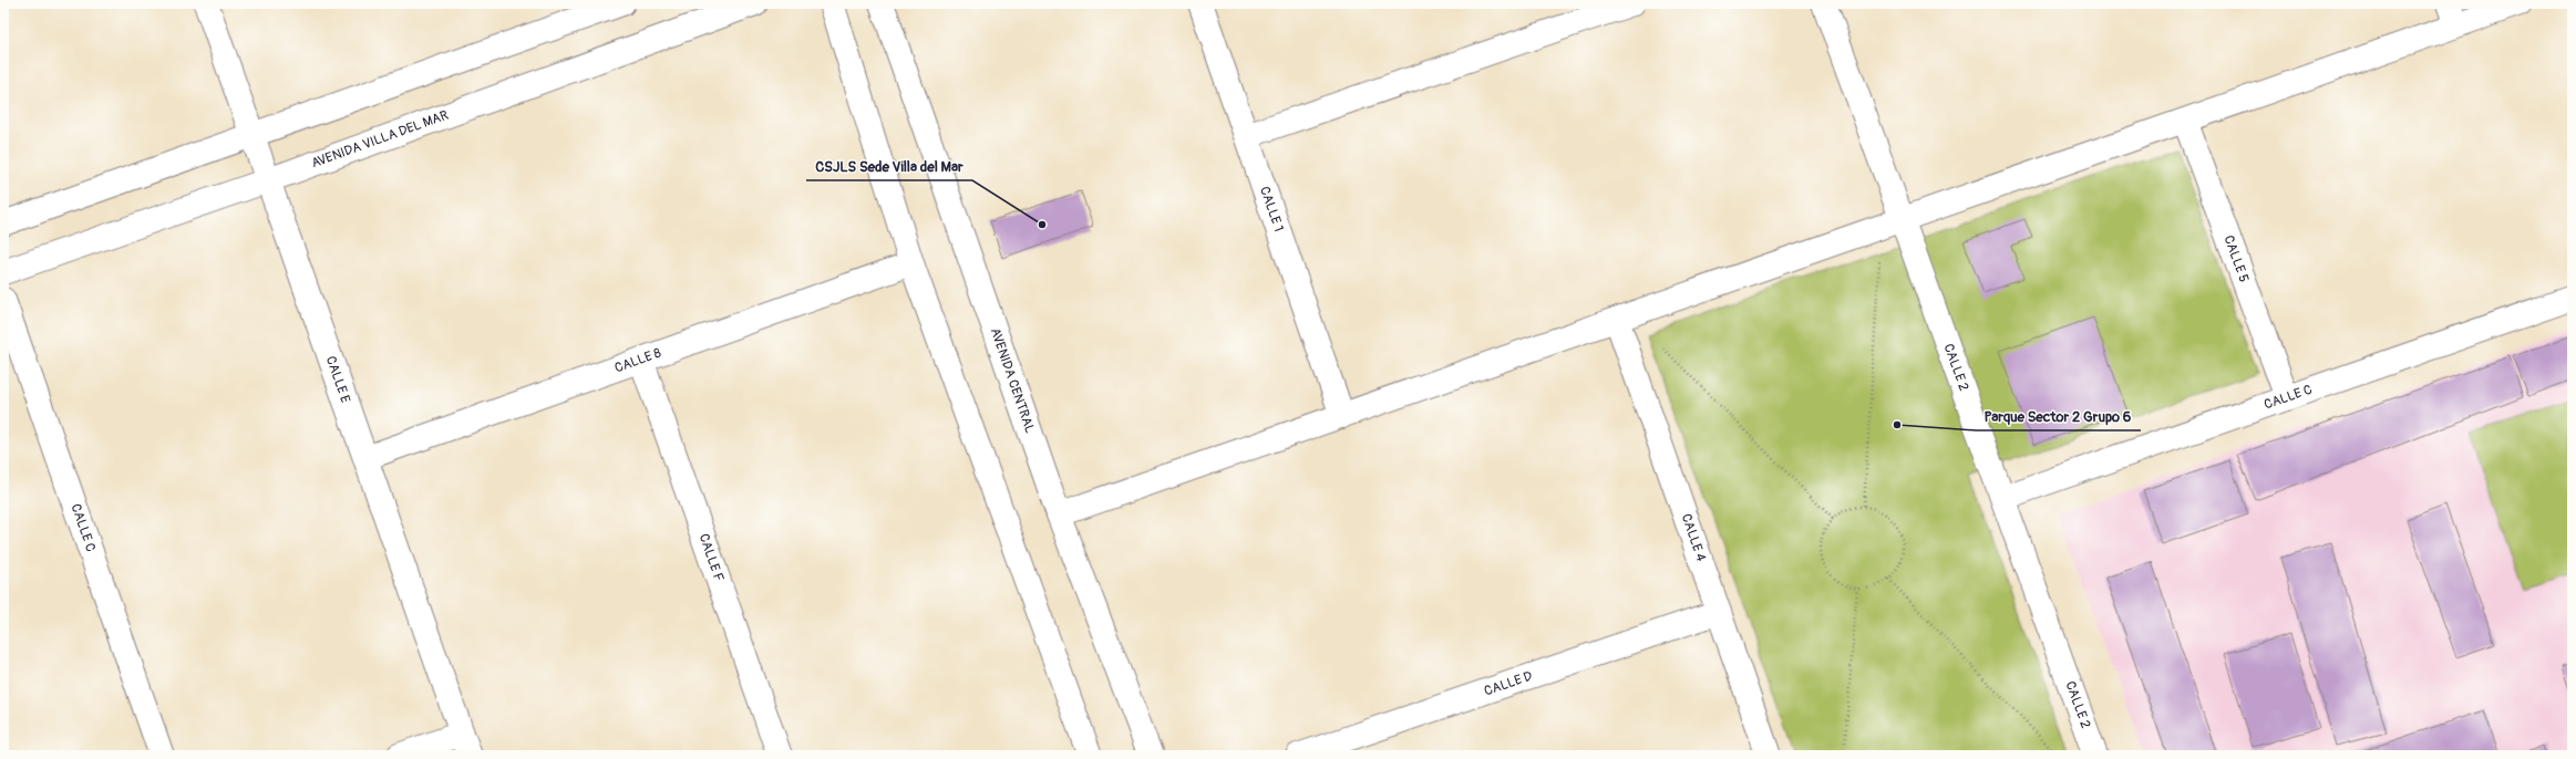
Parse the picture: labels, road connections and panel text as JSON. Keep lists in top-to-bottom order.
{
  "streets": {
    "street": [
      "AVENIDA VILLA DEL MAR",
      "CALLE 1",
      "CALLE 5",
      "CALLE 8",
      "CALLE 2",
      "CALLE E",
      "AVENIDA CENTRAL",
      "CALLE C",
      "CALLE 4",
      "CALLE F",
      "CALLE D"
    ]
  },
  "crossings": [
    ["AVENIDA VILLA DEL MAR", "CALLE E"],
    ["CALLE 5", "CALLE C"],
    ["CALLE 8", "CALLE E"],
    ["CALLE 8", "CALLE F"],
    ["CALLE 2", "CALLE C"],
    ["CALLE 4", "CALLE D"]
  ],
  "places": ["CSJLS Sede Villa del Mar", "Parque Sector 2 Grupo 6"]
}
